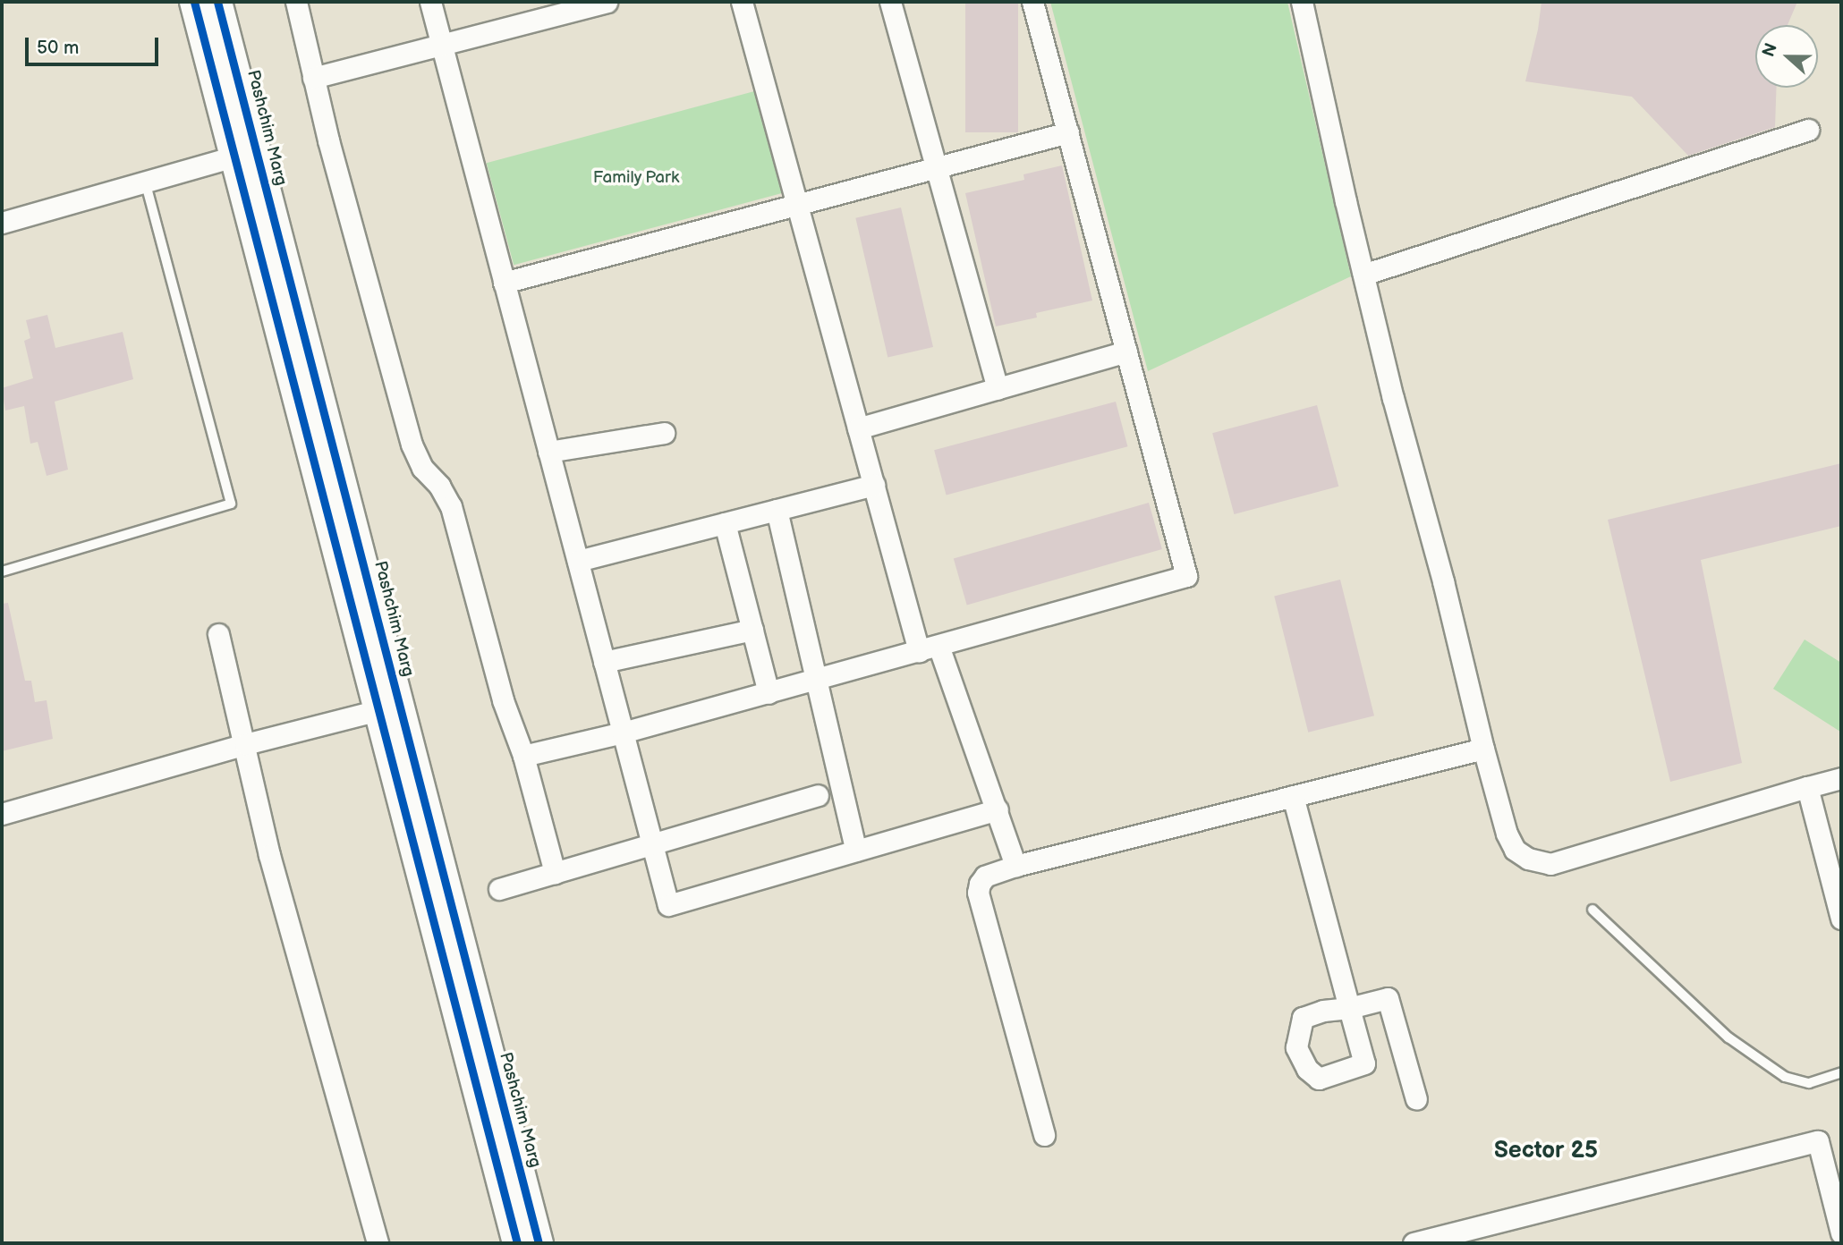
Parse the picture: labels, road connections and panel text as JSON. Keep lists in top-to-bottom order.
{
  "streets": {
    "main road": ["Pashchim Marg"]
  },
  "districts": ["Sector 25"],
  "parks": ["Family Park"],
  "scale_bar": "50 m",
  "north": "left"
}
